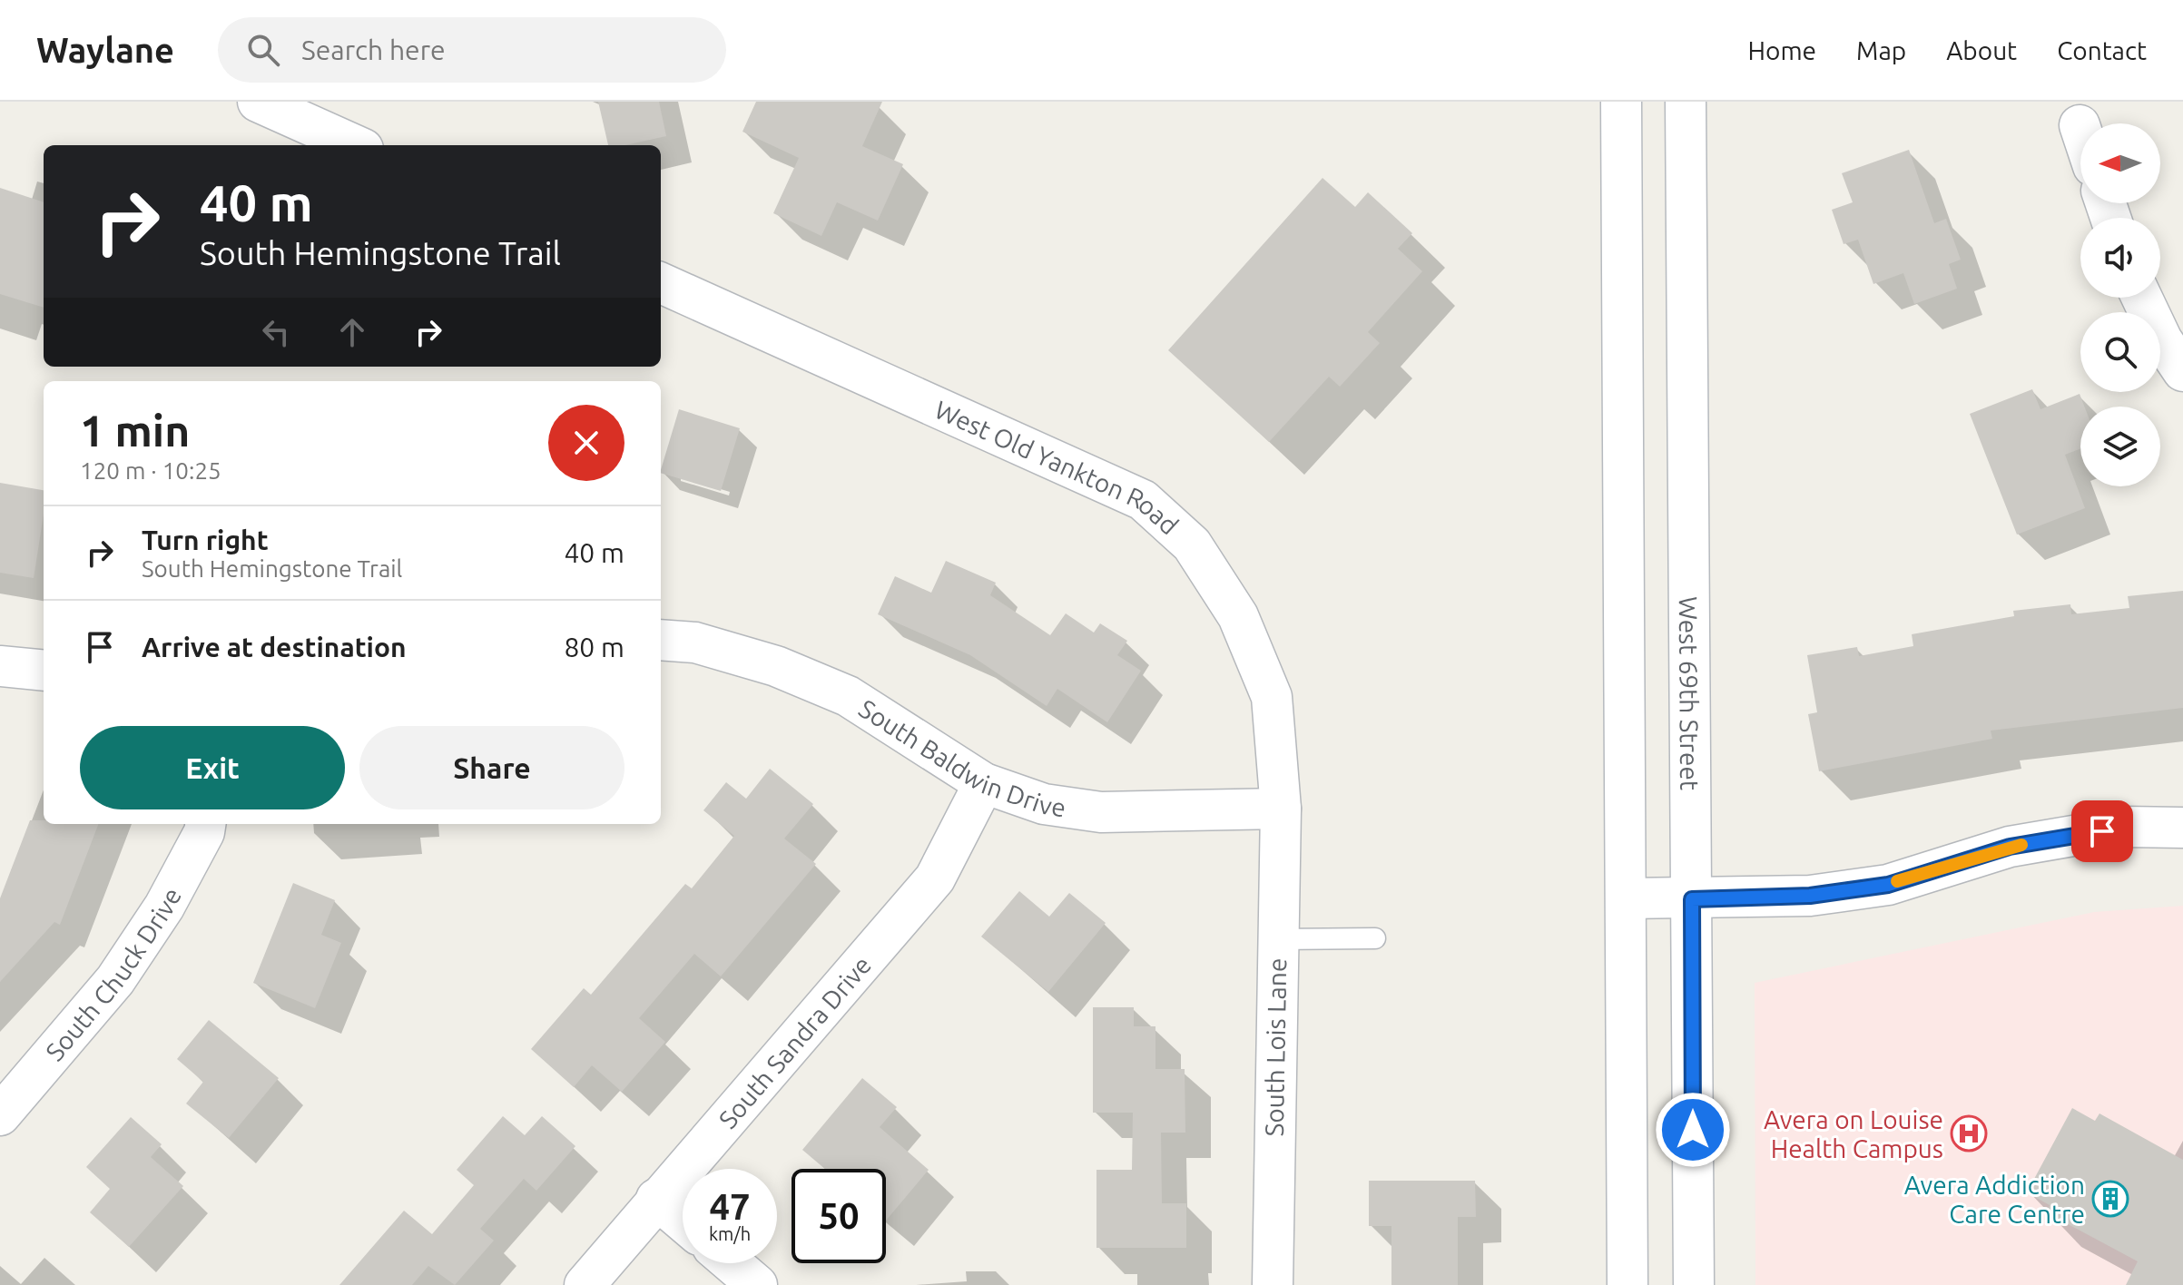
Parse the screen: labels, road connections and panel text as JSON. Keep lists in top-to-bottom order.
{
  "streets": {
    "street": [
      "West Old Yankton Road",
      "West 69th Street",
      "South Baldwin Drive",
      "South Chuck Drive",
      "South Sandra Drive",
      "South Lois Lane"
    ]
  },
  "crossings": [
    ["West Old Yankton Road", "South Baldwin Drive"],
    ["West Old Yankton Road", "South Lois Lane"],
    ["South Baldwin Drive", "South Sandra Drive"],
    ["South Baldwin Drive", "South Lois Lane"]
  ],
  "places": {
    "hospital": ["Avera on Louise Health Campus"],
    "building": ["Avera Addiction Care Centre"]
  },
  "north": "left",
  "page": {
    "header": "Waylane",
    "search": "Search here",
    "nav": [
      "Home",
      "Map",
      "About",
      "Contact"
    ],
    "turn": ["40 m", "South Hemingstone Trail"],
    "heading": ["1 min", "120 m · 10:25"],
    "list": [
      {
        "name": "Turn right",
        "note": "South Hemingstone Trail",
        "value": "40 m"
      },
      {
        "name": "Arrive at destination",
        "value": "80 m"
      }
    ],
    "buttons": ["Exit", "Share"],
    "speed": "47 km/h",
    "limit": "50"
  }
}
